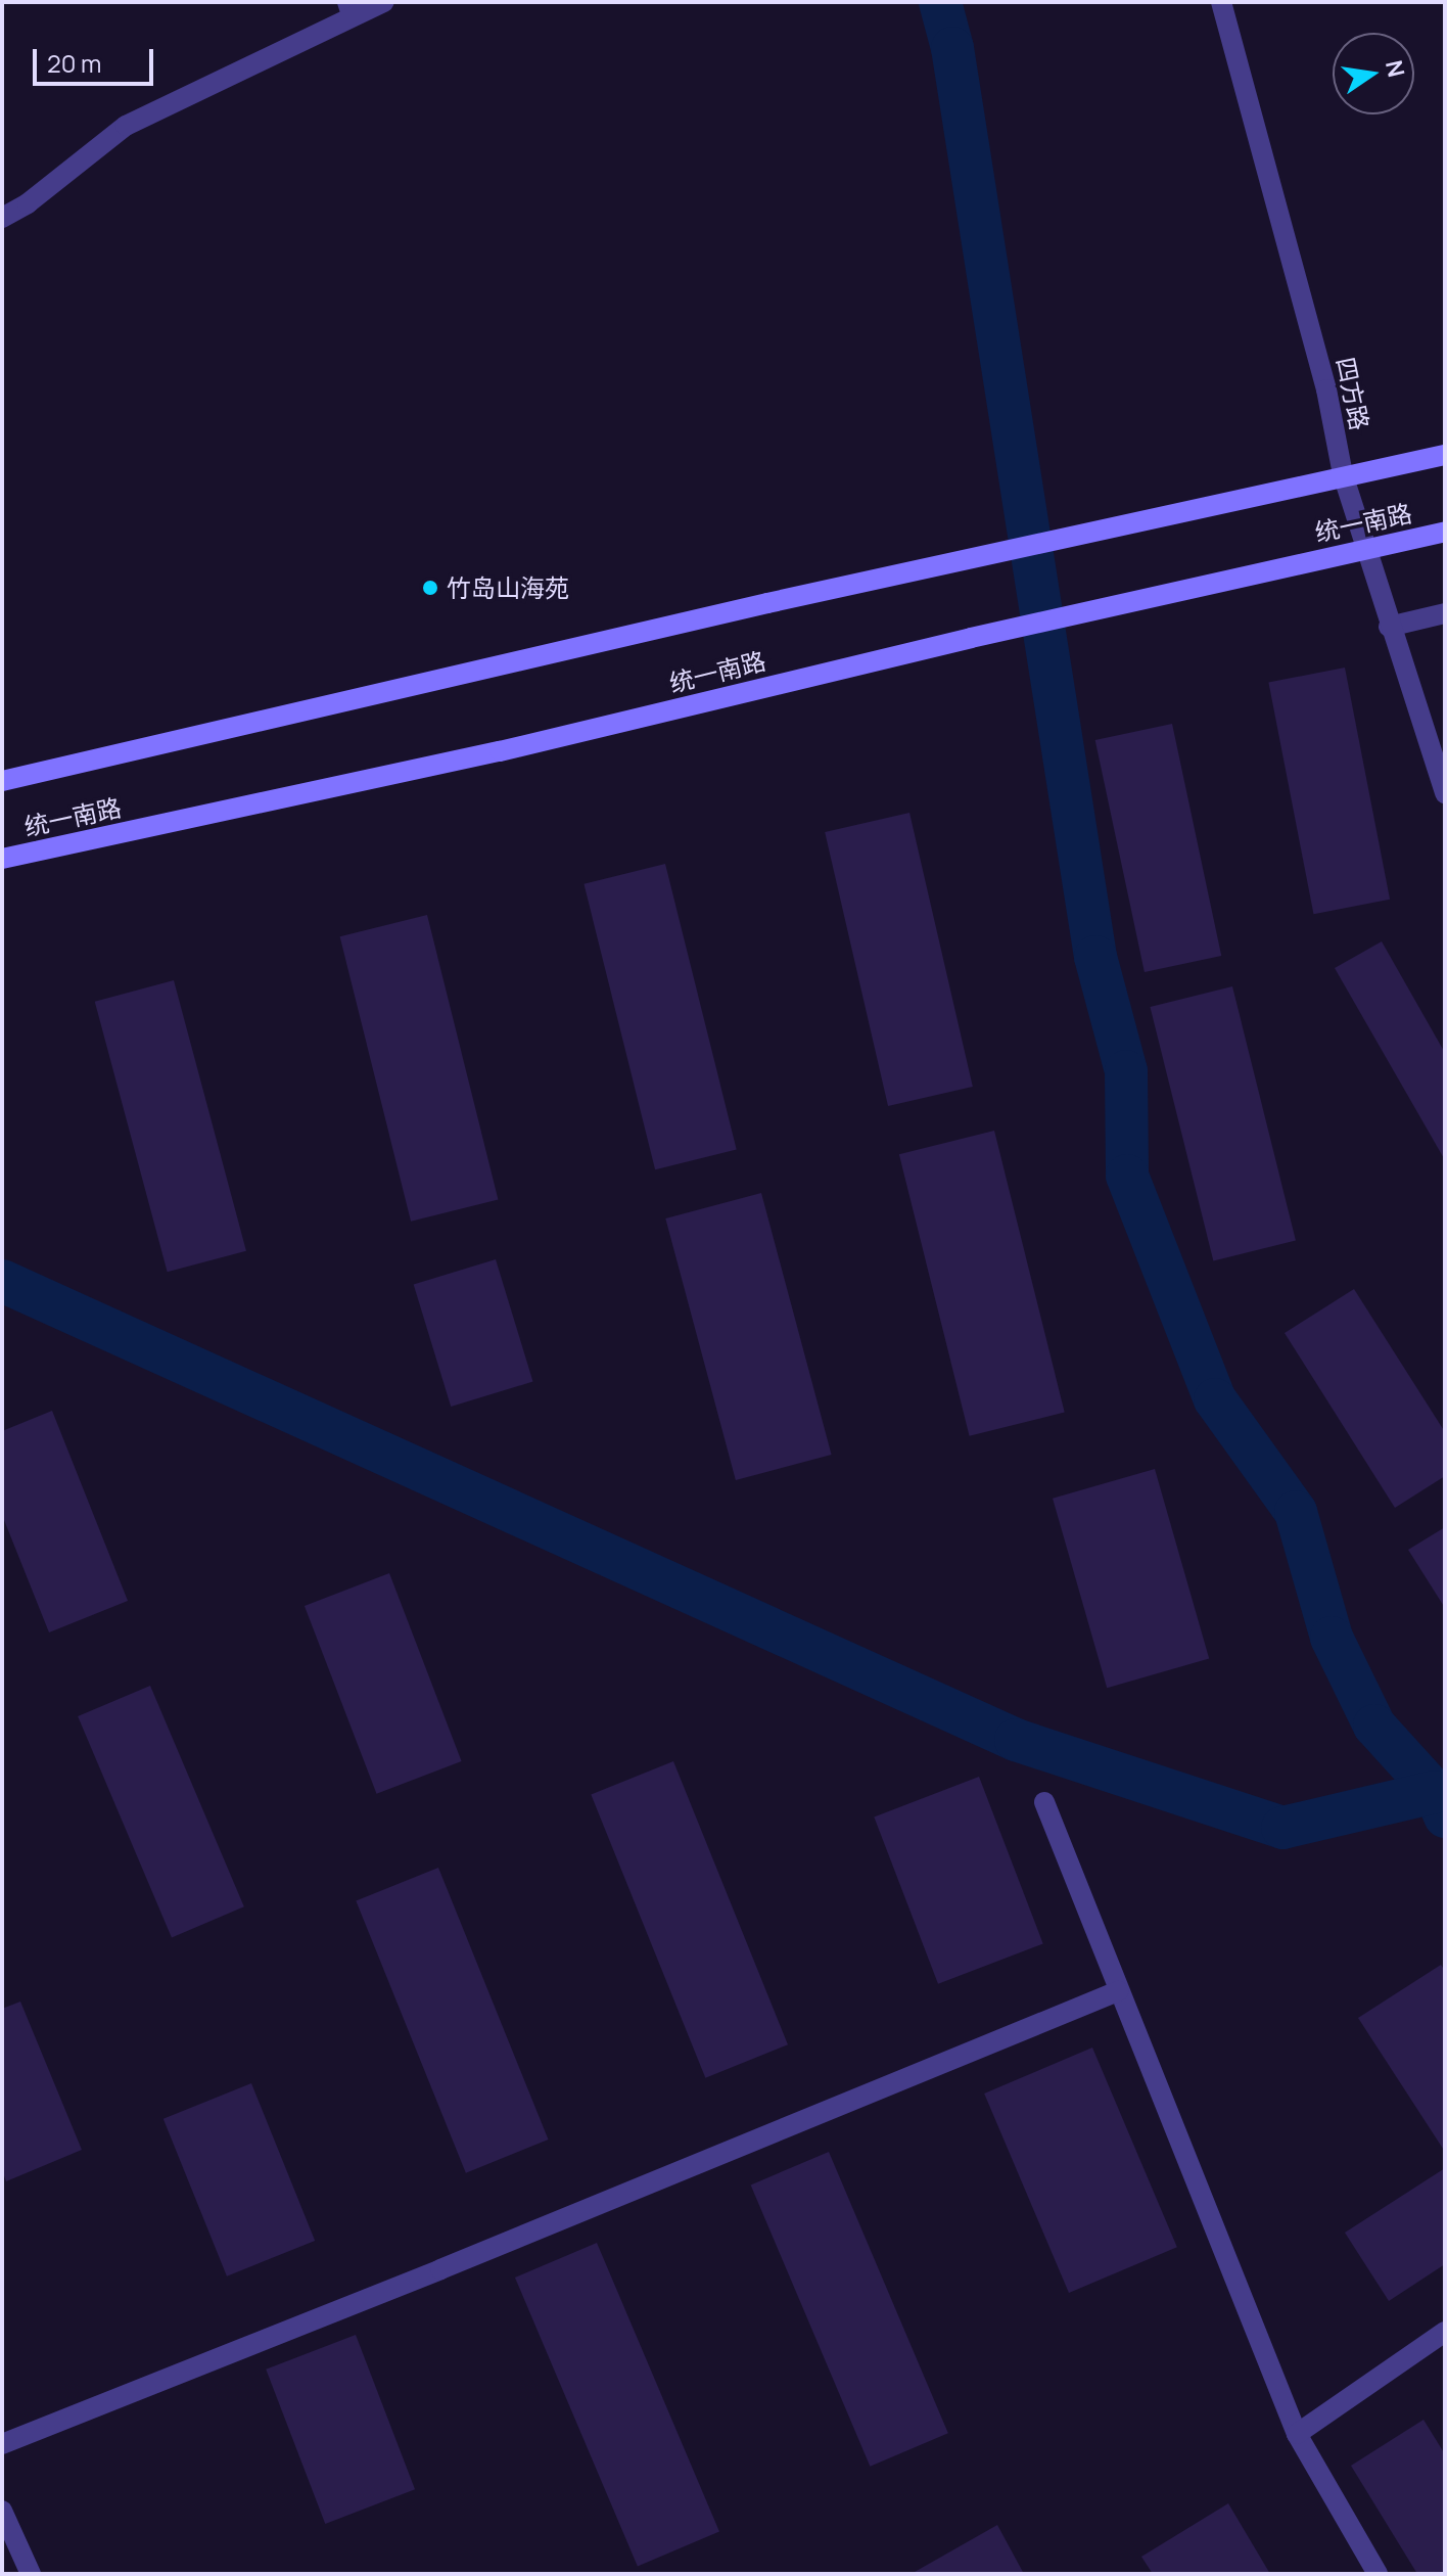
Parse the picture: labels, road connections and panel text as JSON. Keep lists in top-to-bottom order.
{
  "streets": {
    "main road": ["统一南路"],
    "street": ["四方路"]
  },
  "crossings": [
    ["四方路", "统一南路"]
  ],
  "places": ["竹岛山海苑"],
  "scale_bar": "20 m",
  "north": "right"
}
